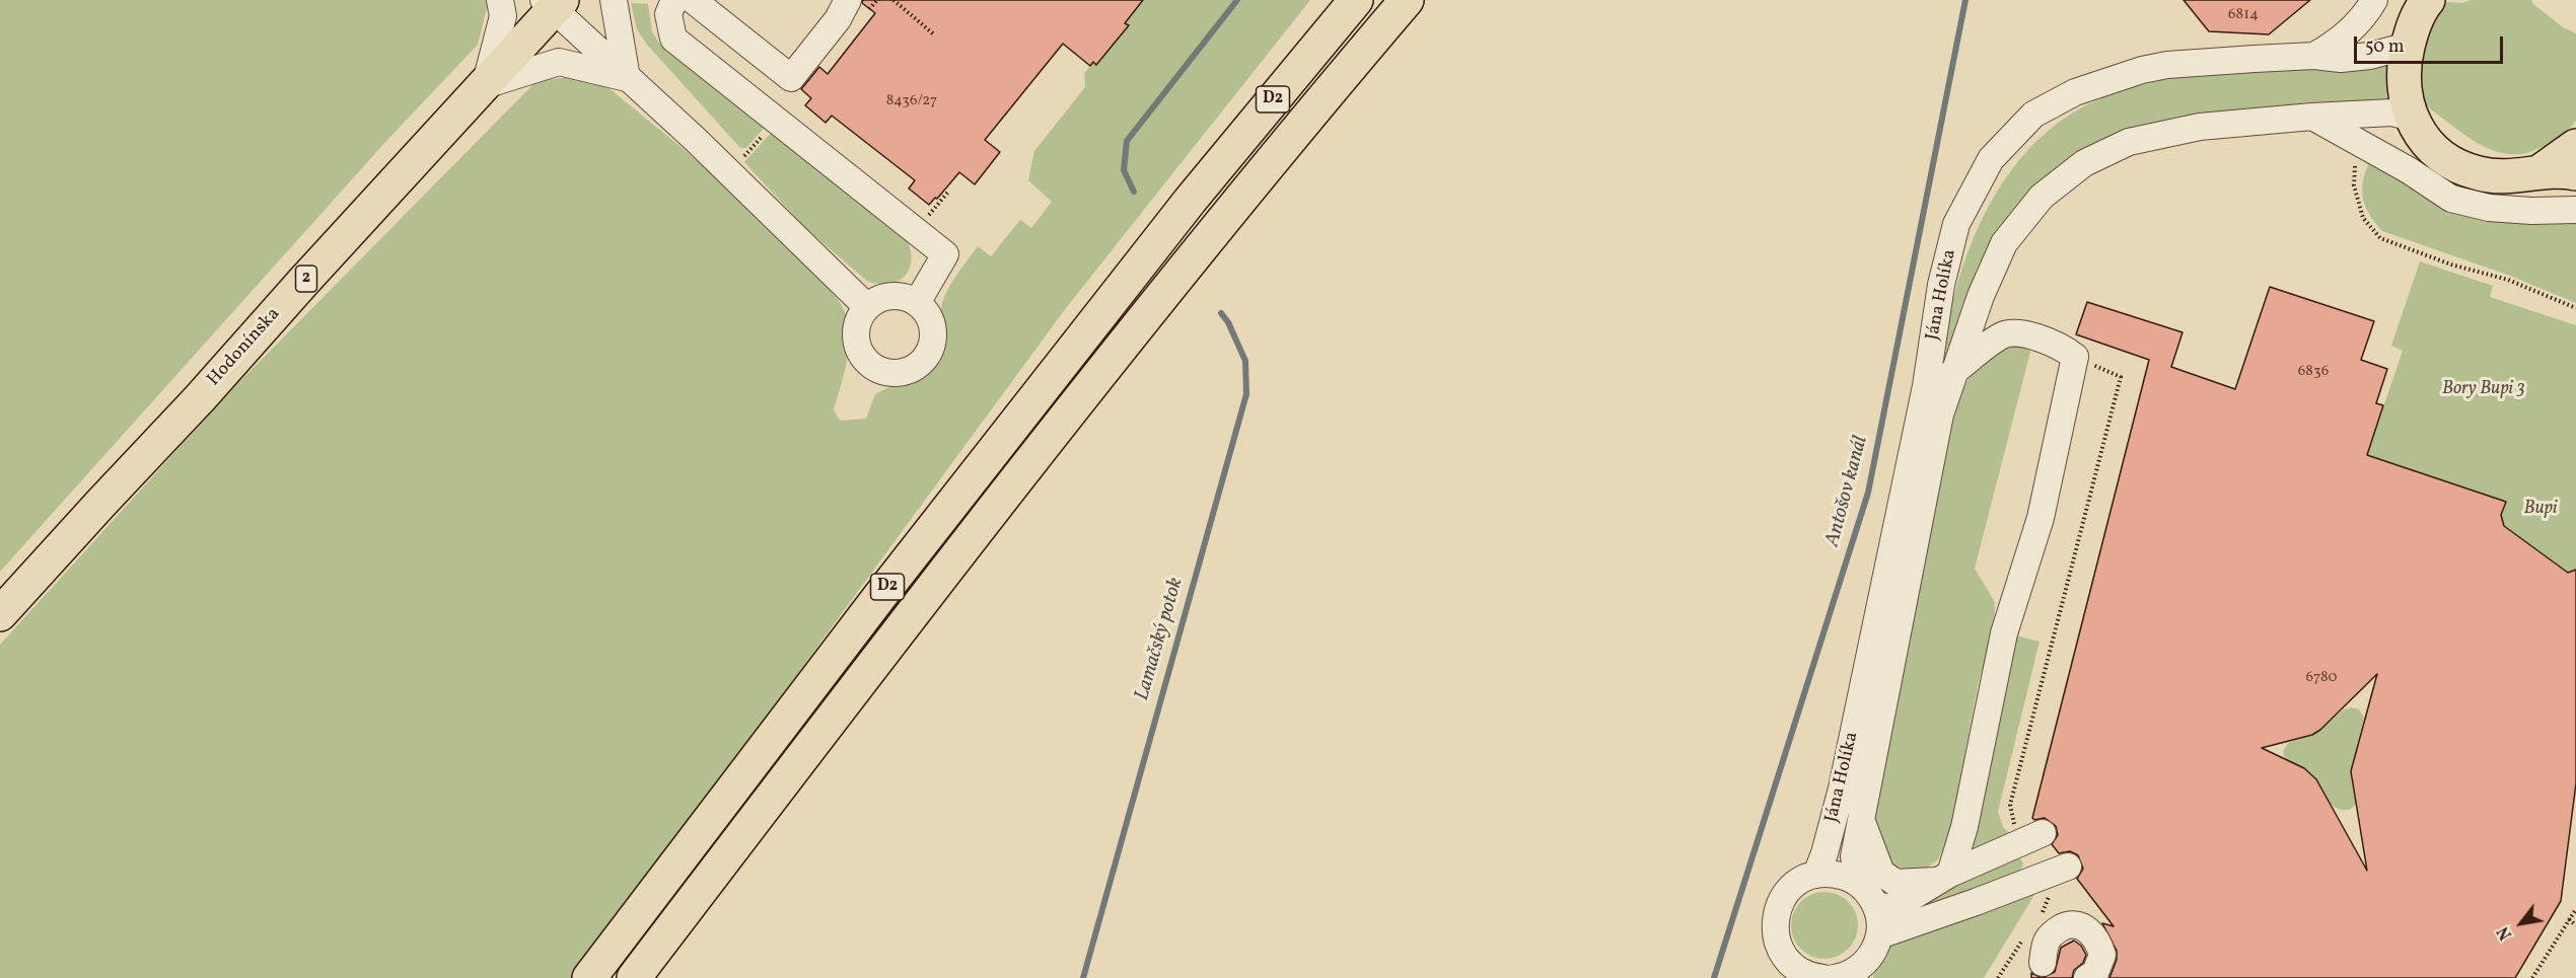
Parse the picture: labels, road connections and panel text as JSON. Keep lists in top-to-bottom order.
{
  "streets": {
    "main road": ["D2", "2", "Hodonínska"],
    "street": ["Jána Holíka"]
  },
  "water": ["Antošov kanál", "Lamačský potok"],
  "parks": ["Bory Bupi 3", "Bupi"],
  "house_numbers": [
    "6814",
    "8436/27",
    "6836",
    "6780"
  ],
  "scale_bar": "50 m",
  "north": "bottom left"
}
